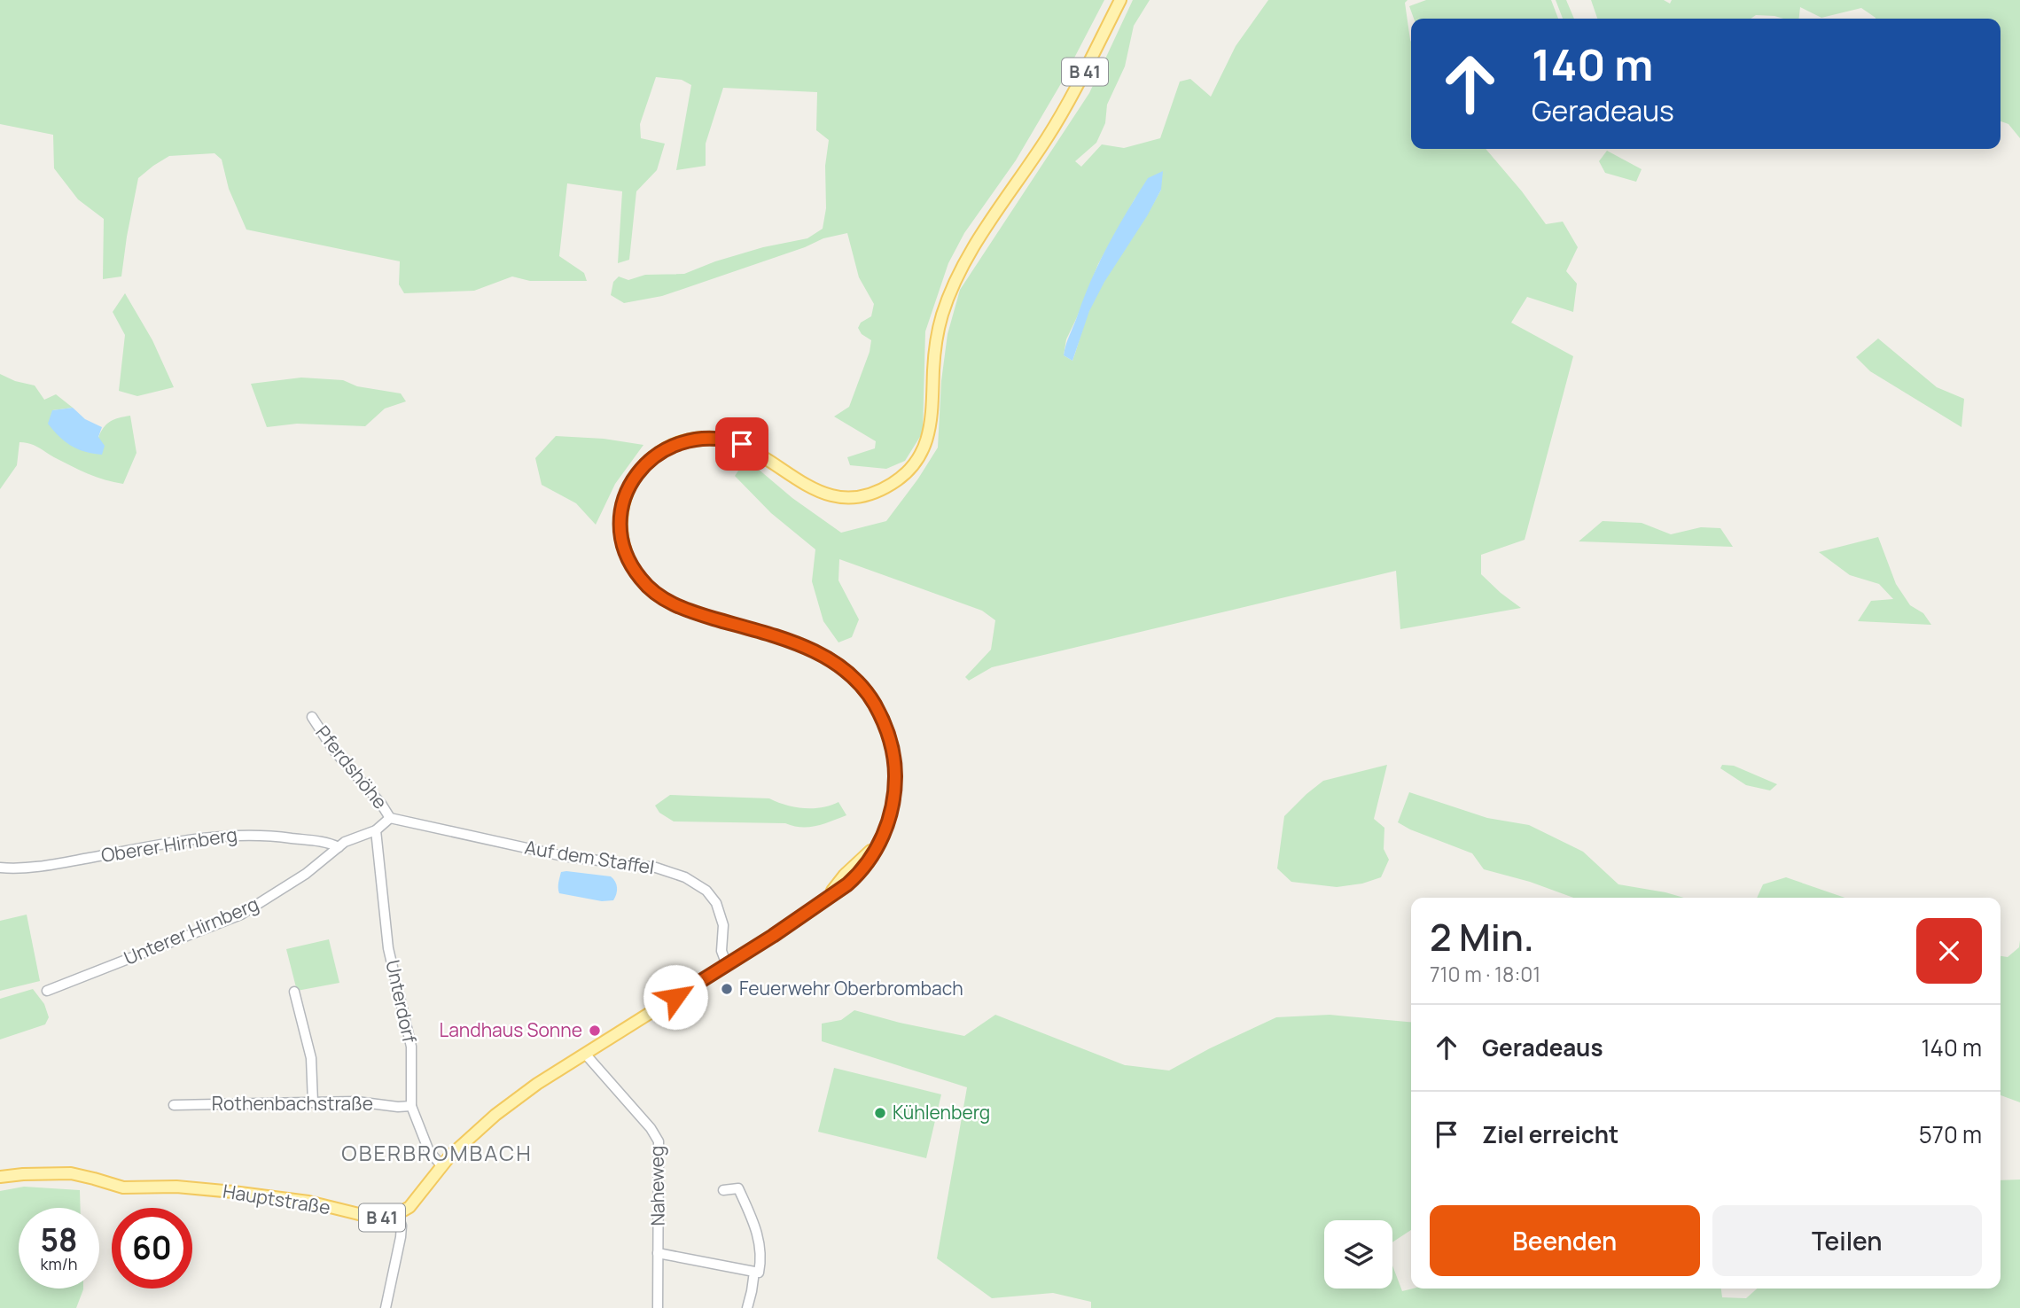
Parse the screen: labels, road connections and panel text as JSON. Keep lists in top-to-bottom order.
{
  "streets": {
    "main road": ["B 41", "Hauptstraße"],
    "street": [
      "Pferdshöhe",
      "Oberer Hirnberg",
      "Auf dem Staffel",
      "Unterer Hirnberg",
      "Unterdorf",
      "Rothenbachstraße",
      "Naheweg"
    ]
  },
  "crossings": [
    ["B 41", "Auf dem Staffel"],
    ["B 41", "Unterdorf"],
    ["B 41", "Naheweg"],
    ["B 41", "Hauptstraße"],
    ["Pferdshöhe", "Auf dem Staffel"],
    ["Pferdshöhe", "Unterer Hirnberg"],
    ["Oberer Hirnberg", "Unterer Hirnberg"],
    ["Auf dem Staffel", "Unterer Hirnberg"],
    ["Unterer Hirnberg", "Unterdorf"],
    ["Unterdorf", "Rothenbachstraße"]
  ],
  "districts": ["OBERBROMBACH"],
  "places": ["Feuerwehr Oberbrombach", "Landhaus Sonne", "Kühlenberg"],
  "page": {
    "turn": ["140 m", "Geradeaus"],
    "heading": ["2 Min.", "710 m · 18:01"],
    "list": [
      {
        "name": "Geradeaus",
        "value": "140 m"
      },
      {
        "name": "Ziel erreicht",
        "value": "570 m"
      }
    ],
    "buttons": ["Beenden", "Teilen"],
    "speed": "58 km/h",
    "limit": "60"
  }
}
